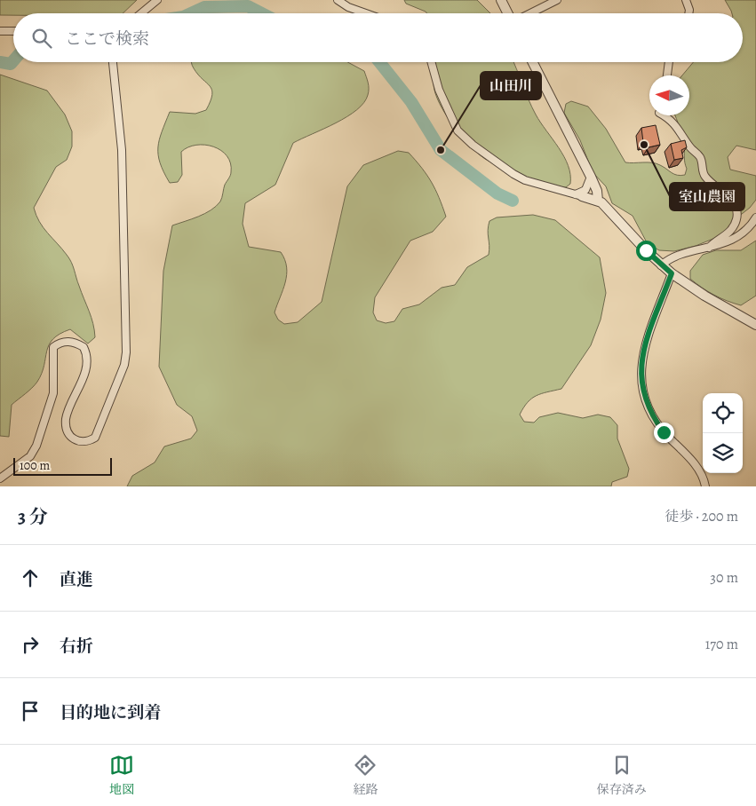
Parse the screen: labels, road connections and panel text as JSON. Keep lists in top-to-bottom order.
{
  "places": ["室山農園", "山田川"],
  "scale_bar": "100 m",
  "north": "left",
  "page": {
    "search": "ここで検索",
    "scale": "100 m",
    "heading": ["3 分", "徒歩 · 200 m"],
    "list": [
      ["直進", "30 m"],
      ["右折", "170 m"],
      "目的地に到着"
    ],
    "nav": ["地図", "経路", "保存済み"]
  }
}
